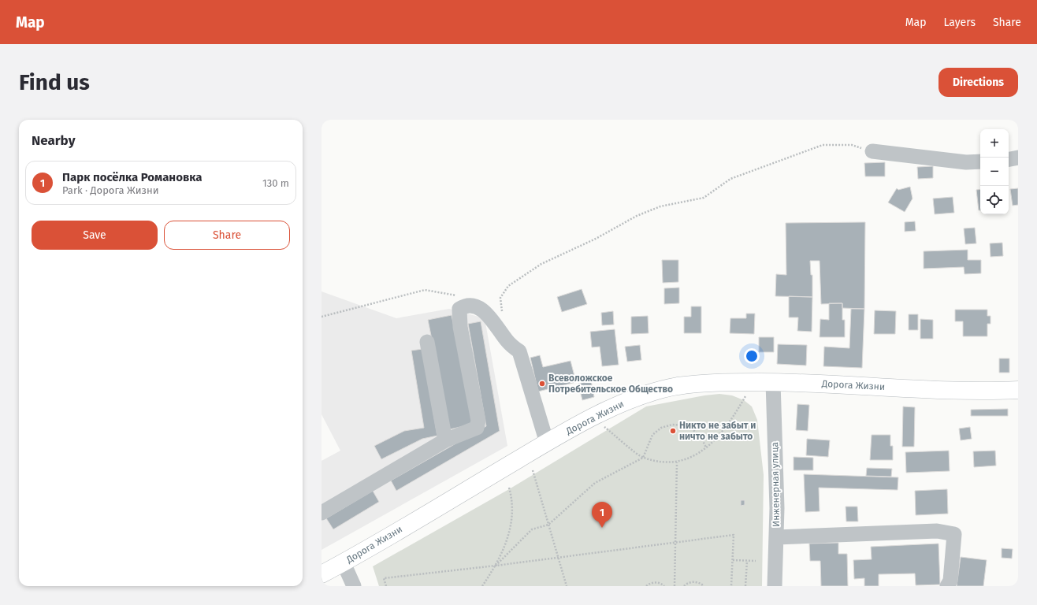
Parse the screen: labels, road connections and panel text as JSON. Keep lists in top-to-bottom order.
{
  "streets": {
    "main road": ["Дорога Жизни"],
    "street": ["Инженерная улица"]
  },
  "crossings": [
    ["Дорога Жизни", "Инженерная улица"]
  ],
  "places": ["Всеволожское Потребительское Общество", "Никто не забыт и ничто не забыто"],
  "page": {
    "header": "Map",
    "nav": ["Map", "Layers", "Share"],
    "buttons": [
      "Directions",
      ["Save", "Share"]
    ],
    "title": "Find us",
    "heading": "Nearby",
    "map_buttons": ["+", "−"],
    "list": [
      {
        "mark": "1",
        "name": "Парк посёлка Романовка",
        "note": "Park · Дорога Жизни",
        "value": "130 m"
      }
    ],
    "pins": "1"
  }
}
